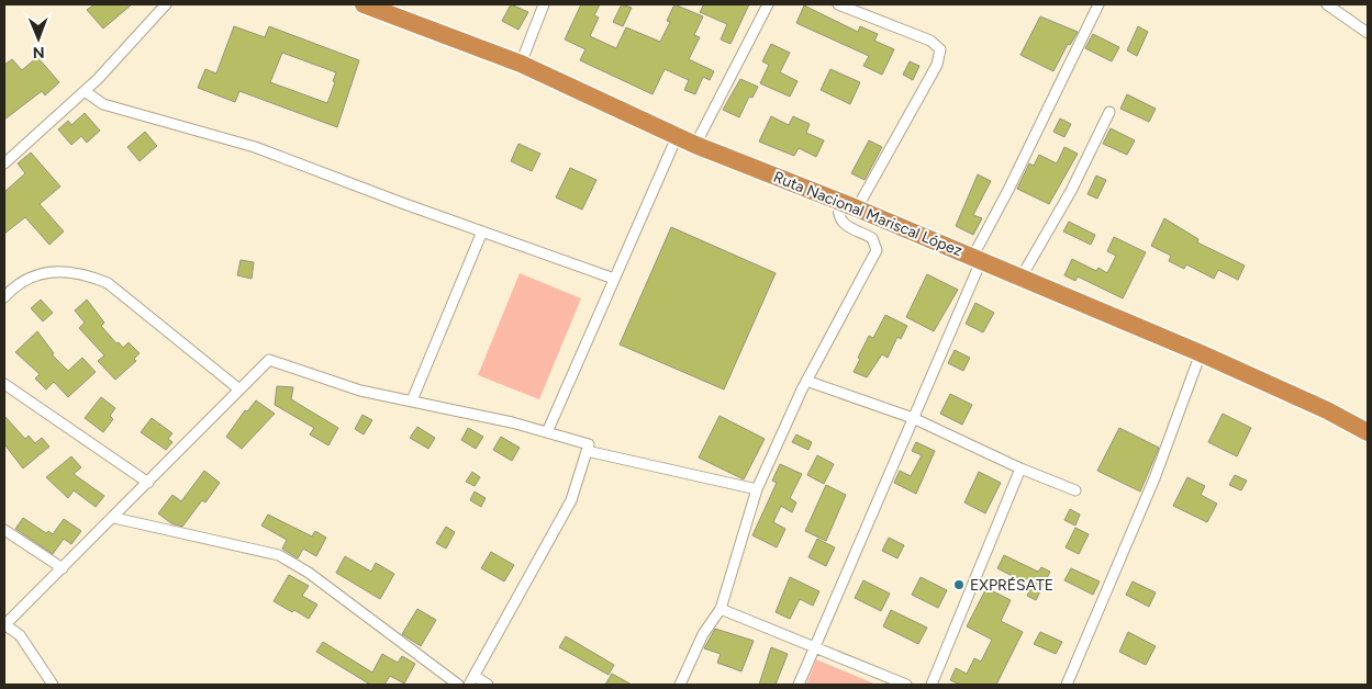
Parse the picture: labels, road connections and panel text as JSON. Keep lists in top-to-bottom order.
{
  "streets": {
    "highway": ["Ruta Nacional Mariscal López"]
  },
  "places": ["EXPRÉSATE"],
  "north": "bottom"
}
